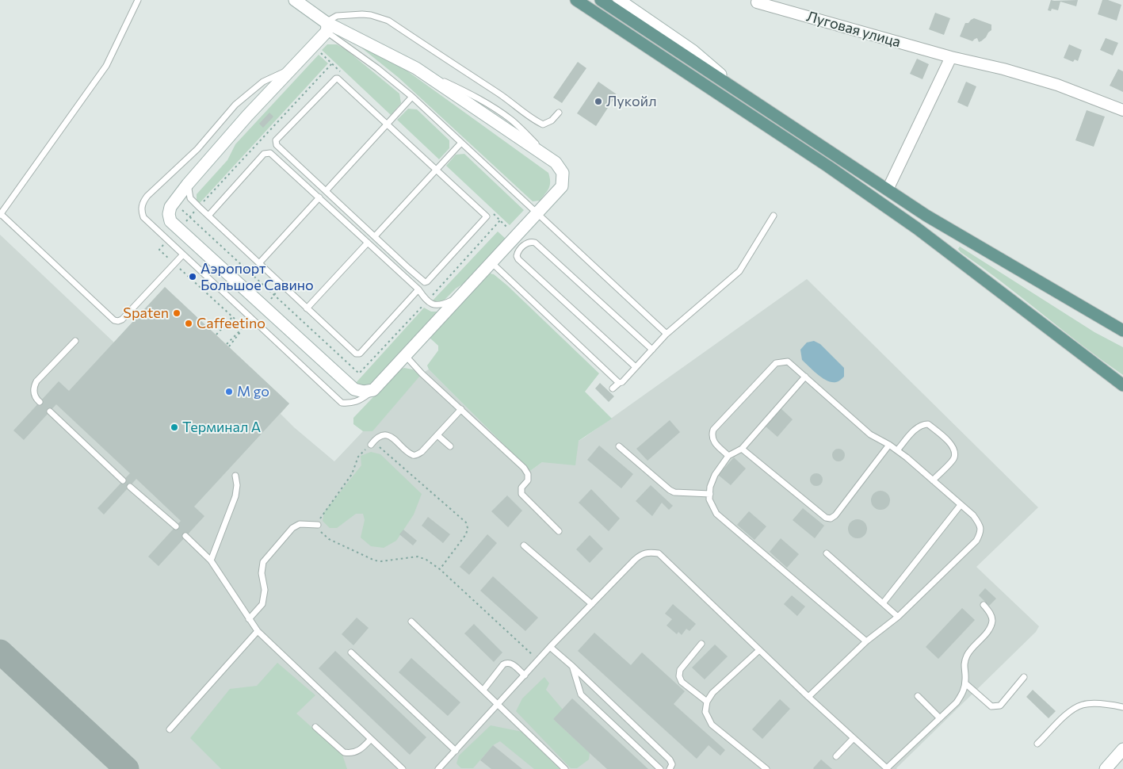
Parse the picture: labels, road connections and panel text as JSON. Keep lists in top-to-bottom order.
{
  "streets": {
    "street": ["Луговая улица"]
  },
  "places": [
    "Лукойл",
    "Аэропорт Большое Савино",
    "Spaten",
    "Caffeetino",
    "М go",
    "Терминал А"
  ]
}
